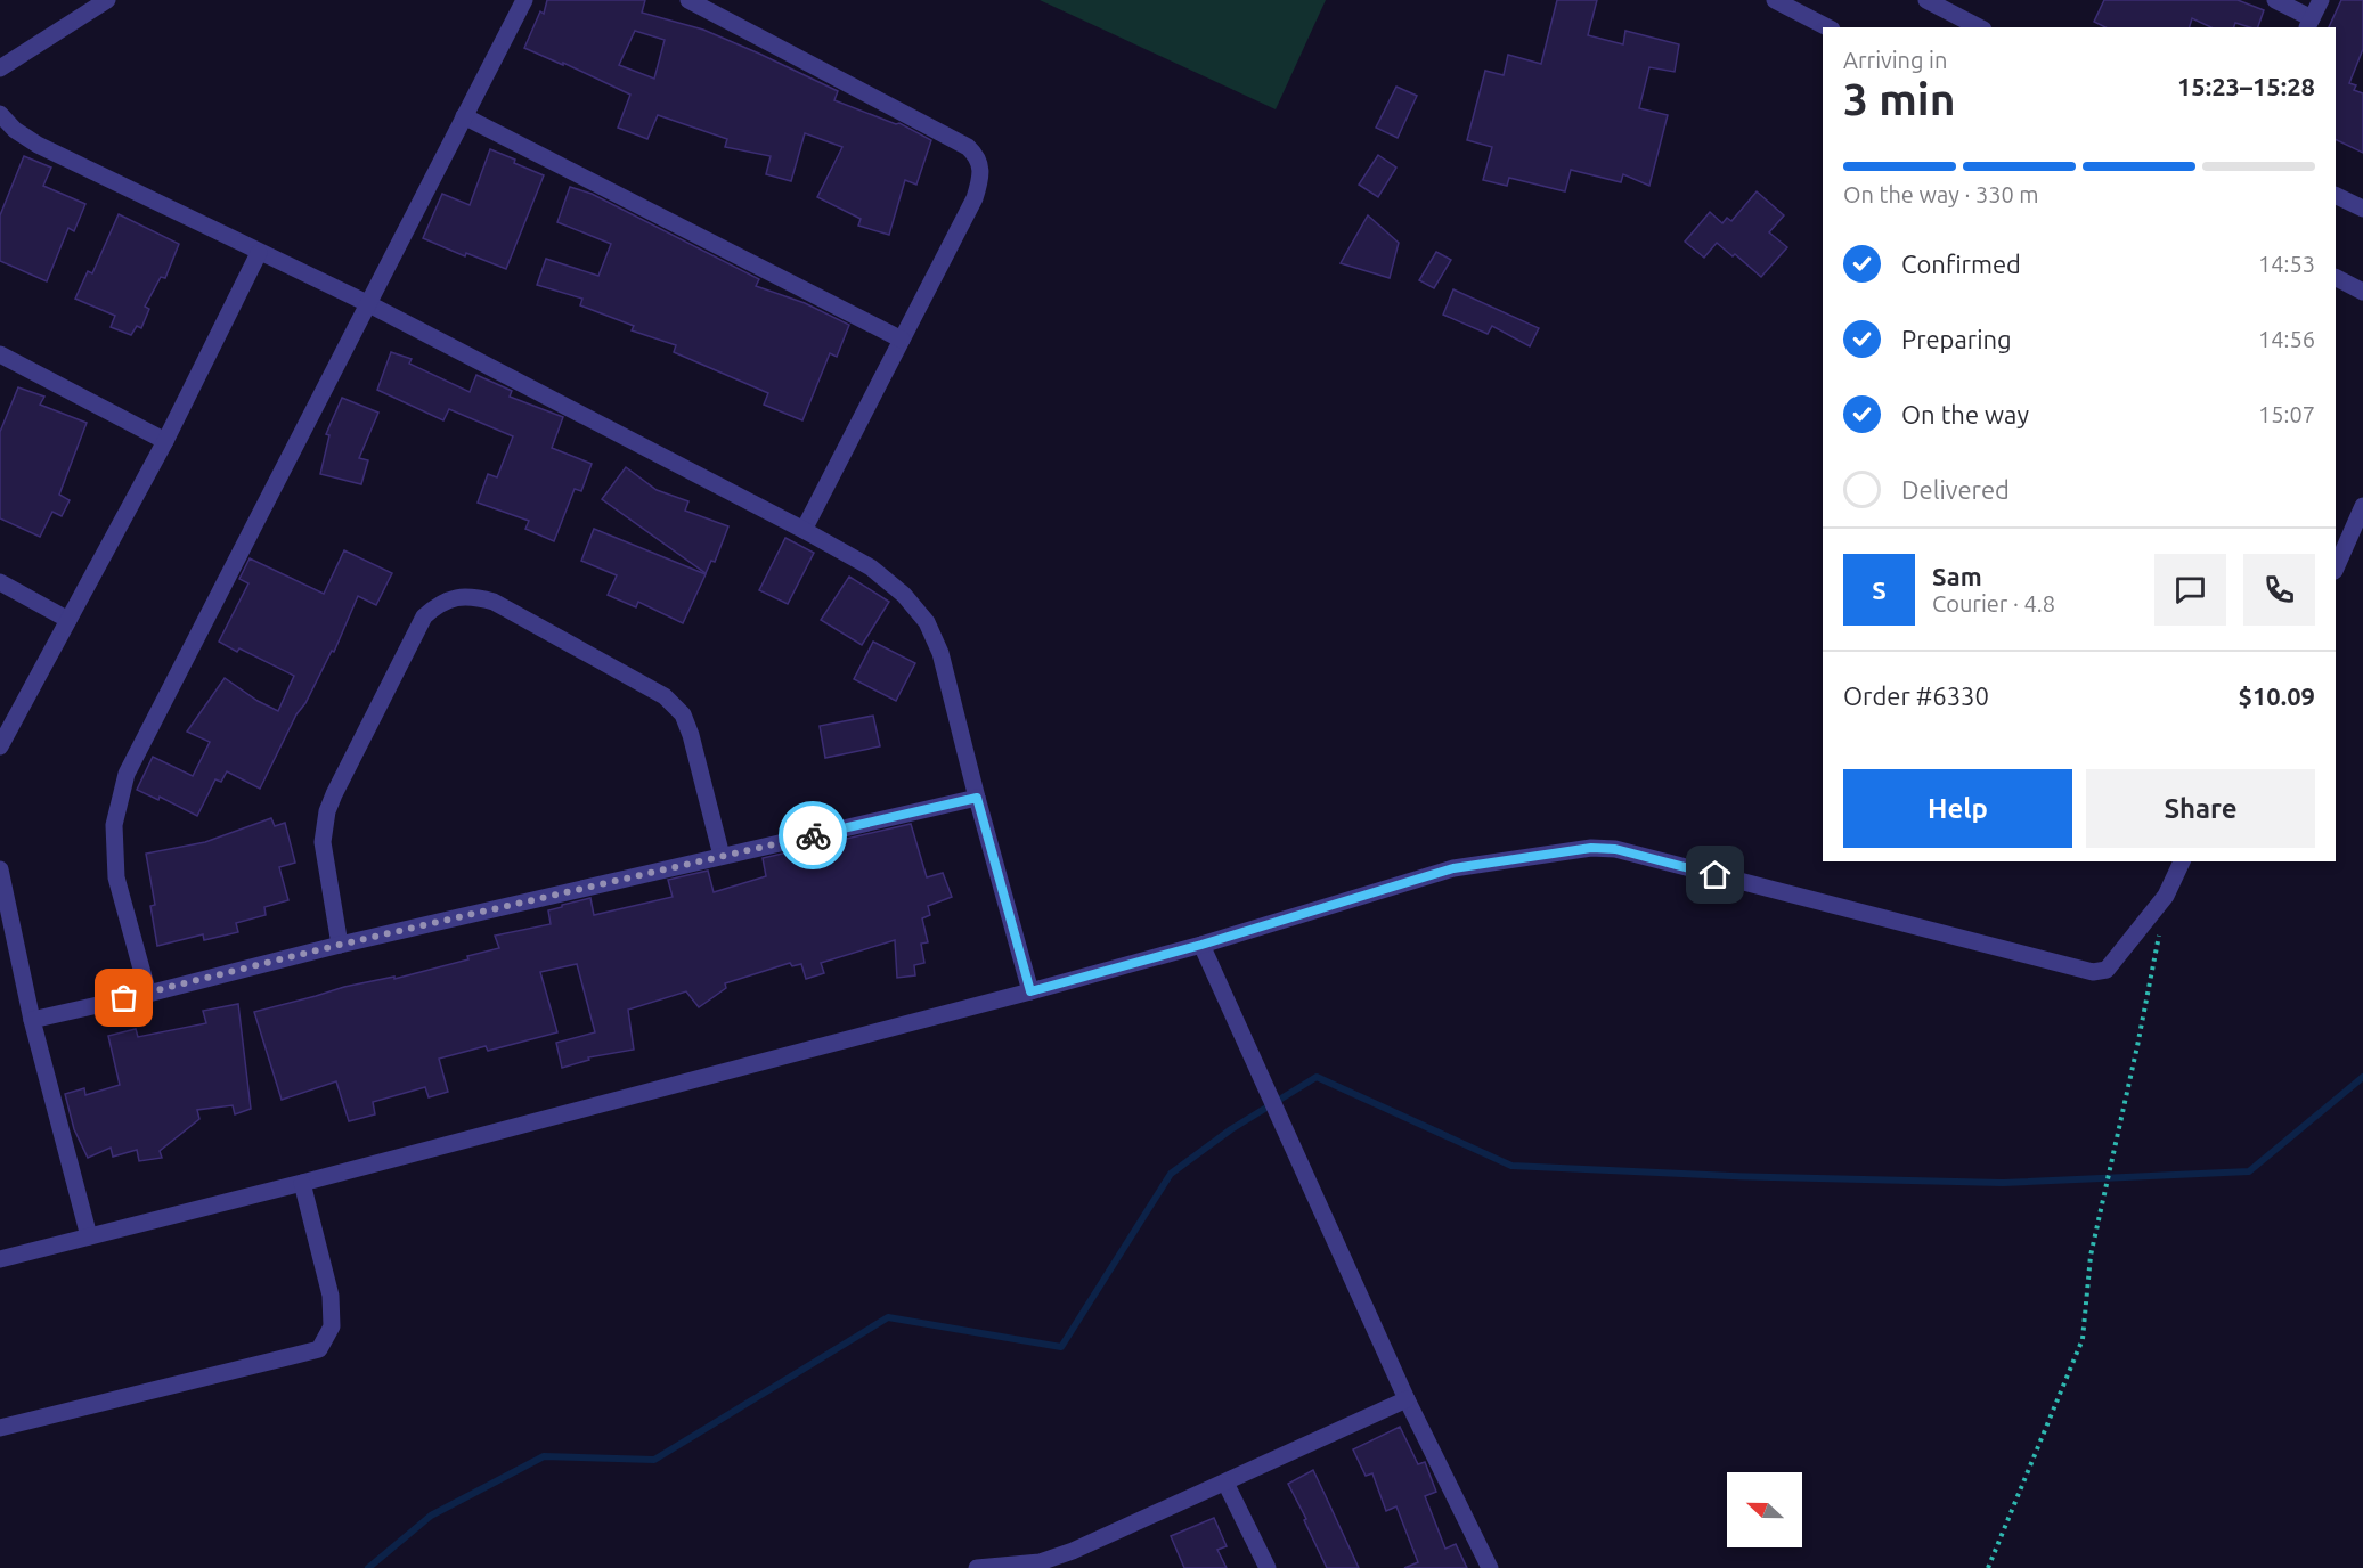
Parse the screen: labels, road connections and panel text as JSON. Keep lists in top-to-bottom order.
{
  "north": "left",
  "page": {
    "heading": ["3 min", "Arriving in", "15:23–15:28"],
    "panel": [
      "Sam",
      "Courier · 4.8",
      "Order #6330",
      "$10.09"
    ],
    "bar": "On the way · 330 m",
    "list": [
      ["Confirmed", "14:53"],
      ["Preparing", "14:56"],
      ["On the way", "15:07"],
      "Delivered"
    ],
    "round": "S",
    "buttons": ["Help", "Share"]
  }
}
